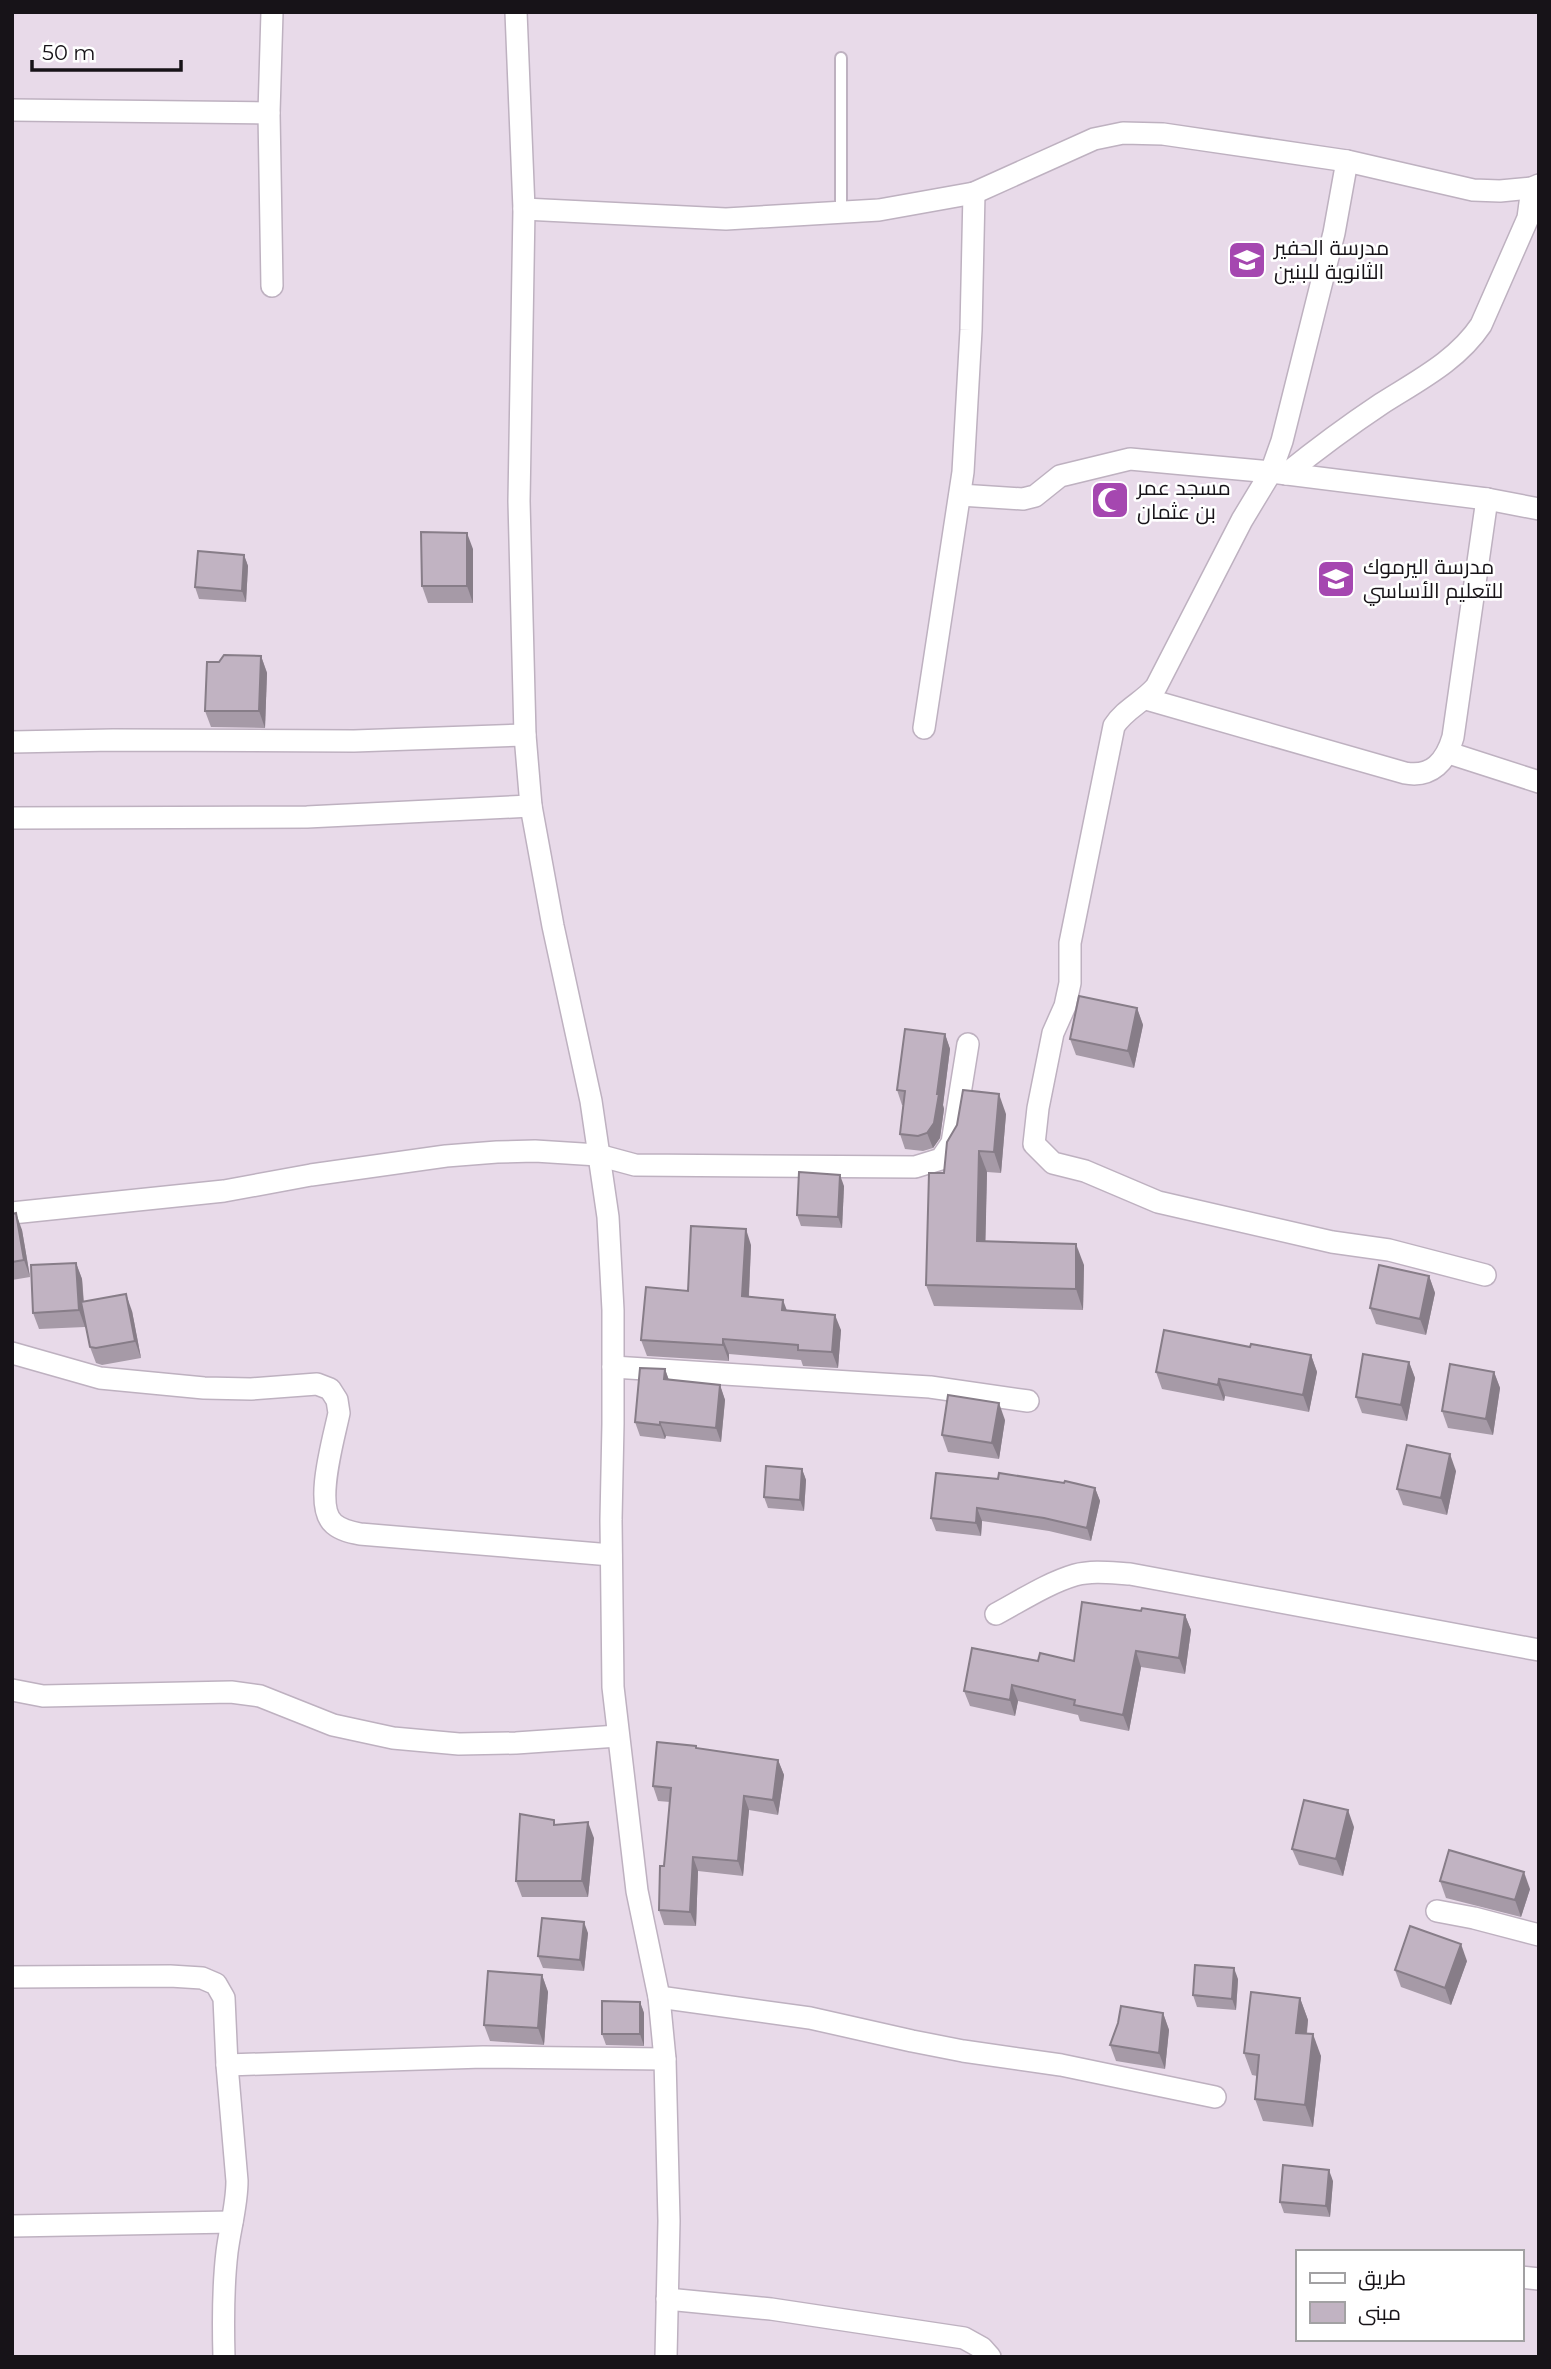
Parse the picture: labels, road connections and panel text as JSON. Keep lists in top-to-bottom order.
{
  "places": {
    "school or university": ["مدرسة الحفير الثانوية للبنين", "مدرسة اليرموك للتعليم الأساسي"],
    "mosque": ["مسجد عمر بن عثمان"]
  },
  "legend": ["طريق", "مبنى"],
  "scale_bar": "50 m"
}
